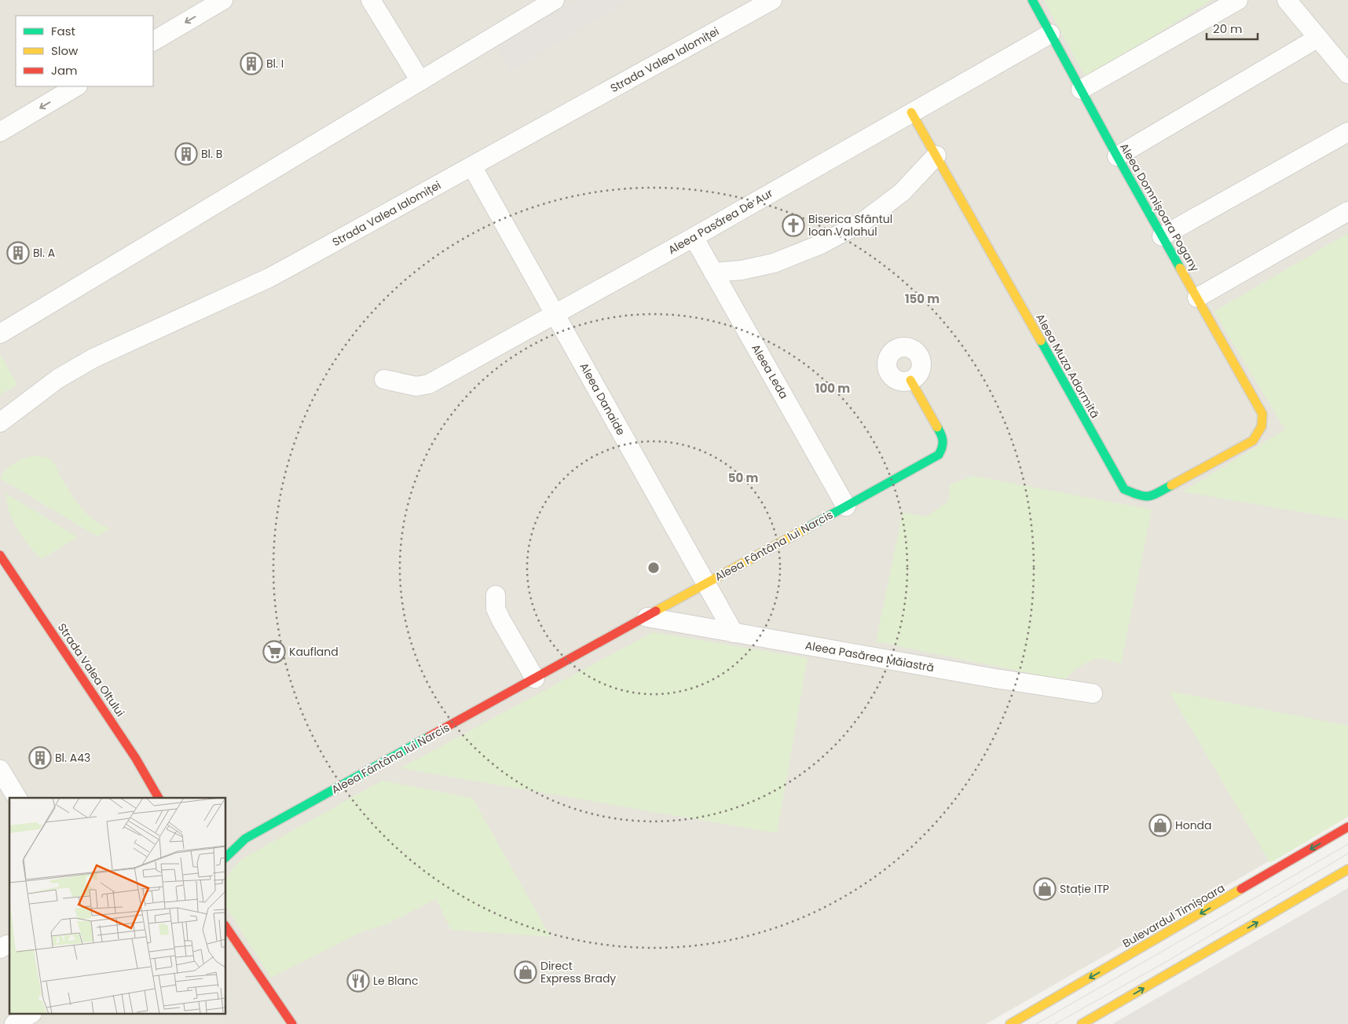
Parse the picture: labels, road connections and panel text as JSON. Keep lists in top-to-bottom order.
{
  "streets": {
    "street": [
      "Strada Valea Ialomiței",
      "Aleea Domnișoara Pogany",
      "Aleea Pasărea De Aur",
      "Aleea Muza Adormită",
      "Aleea Leda",
      "Aleea Danaide",
      "Aleea Fântâna lui Narcis",
      "Aleea Pasărea Măiastră",
      "Strada Valea Oltului",
      "Bulevardul Timișoara"
    ]
  },
  "crossings": [
    ["Strada Valea Ialomiței", "Aleea Danaide"],
    ["Aleea Domnișoara Pogany", "Aleea Pasărea De Aur"],
    ["Aleea Domnișoara Pogany", "Aleea Muza Adormită"],
    ["Aleea Pasărea De Aur", "Aleea Muza Adormită"],
    ["Aleea Pasărea De Aur", "Aleea Leda"],
    ["Aleea Pasărea De Aur", "Aleea Danaide"],
    ["Aleea Leda", "Aleea Fântâna lui Narcis"],
    ["Aleea Danaide", "Aleea Fântâna lui Narcis"],
    ["Aleea Danaide", "Aleea Pasărea Măiastră"],
    ["Aleea Fântâna lui Narcis", "Aleea Pasărea Măiastră"]
  ],
  "places": {
    "building": [
      "Bl. I",
      "Bl. B",
      "Bl. A",
      "Bl. A43"
    ],
    "church": ["Biserica Sfântul Ioan Valahul"],
    "supermarket": ["Kaufland"],
    "shop": ["Honda", "Stație ITP", "Direct Express Brady"],
    "restaurant": ["Le Blanc"]
  },
  "legend": ["Fast", "Slow", "Jam"],
  "scale_bar": "20 m",
  "rings": ["150 m", "100 m", "50 m"]
}
